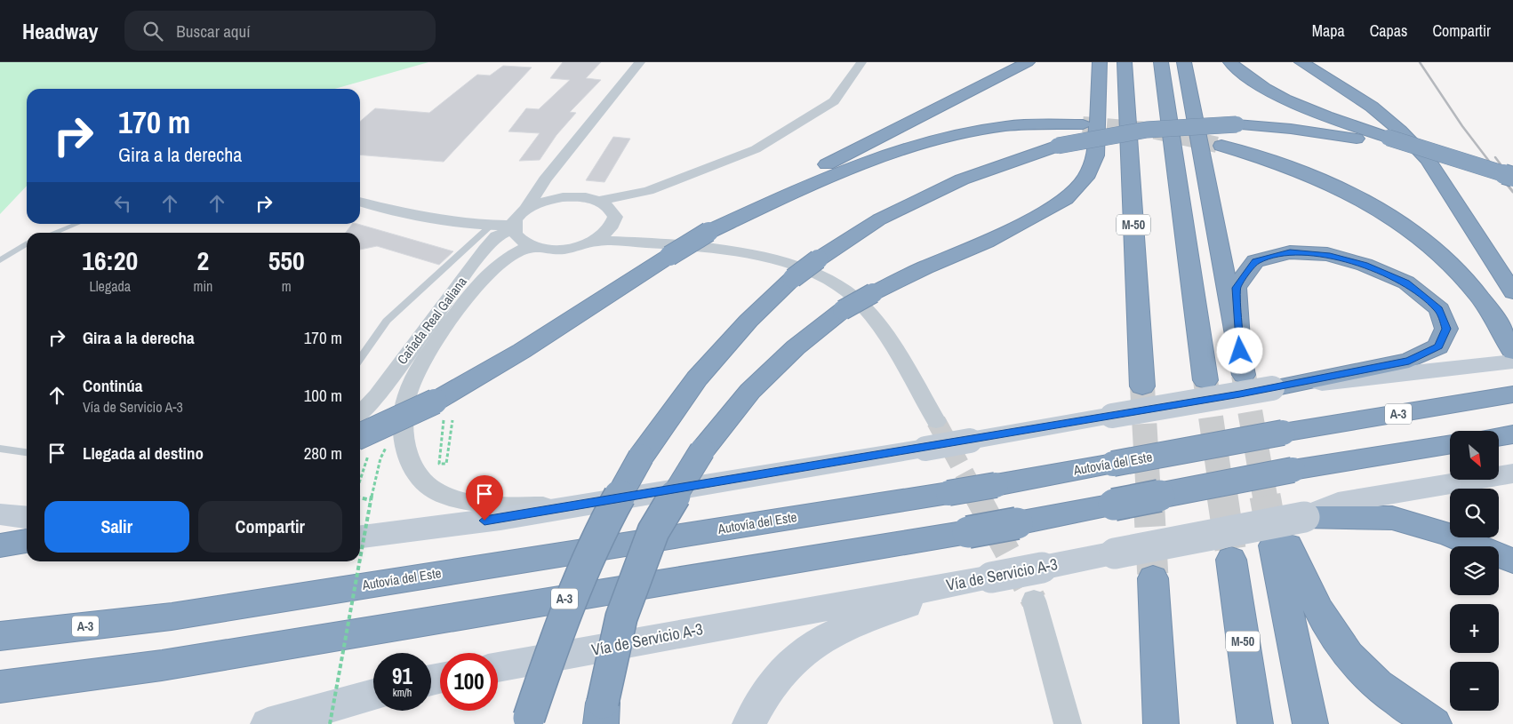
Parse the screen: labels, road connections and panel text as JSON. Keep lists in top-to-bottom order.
{
  "streets": {
    "highway": ["M-50", "A-3", "Autovía del Este"],
    "main road": ["Vía de Servicio A-3"],
    "street": ["Cañada Real Galiana"]
  },
  "north": "bottom right",
  "page": {
    "header": "Headway",
    "search": "Buscar aquí",
    "nav": ["Mapa", "Capas", "Compartir"],
    "turn": ["170 m", "Gira a la derecha"],
    "eta": [
      "16:20",
      "Llegada",
      "2",
      "min",
      "550",
      "m"
    ],
    "list": [
      {
        "name": "Gira a la derecha",
        "value": "170 m"
      },
      {
        "name": "Continúa",
        "note": "Vía de Servicio A-3",
        "value": "100 m"
      },
      {
        "name": "Llegada al destino",
        "value": "280 m"
      }
    ],
    "map_buttons": ["+", "−"],
    "buttons": ["Salir", "Compartir"],
    "speed": "91 km/h",
    "limit": "100"
  }
}
